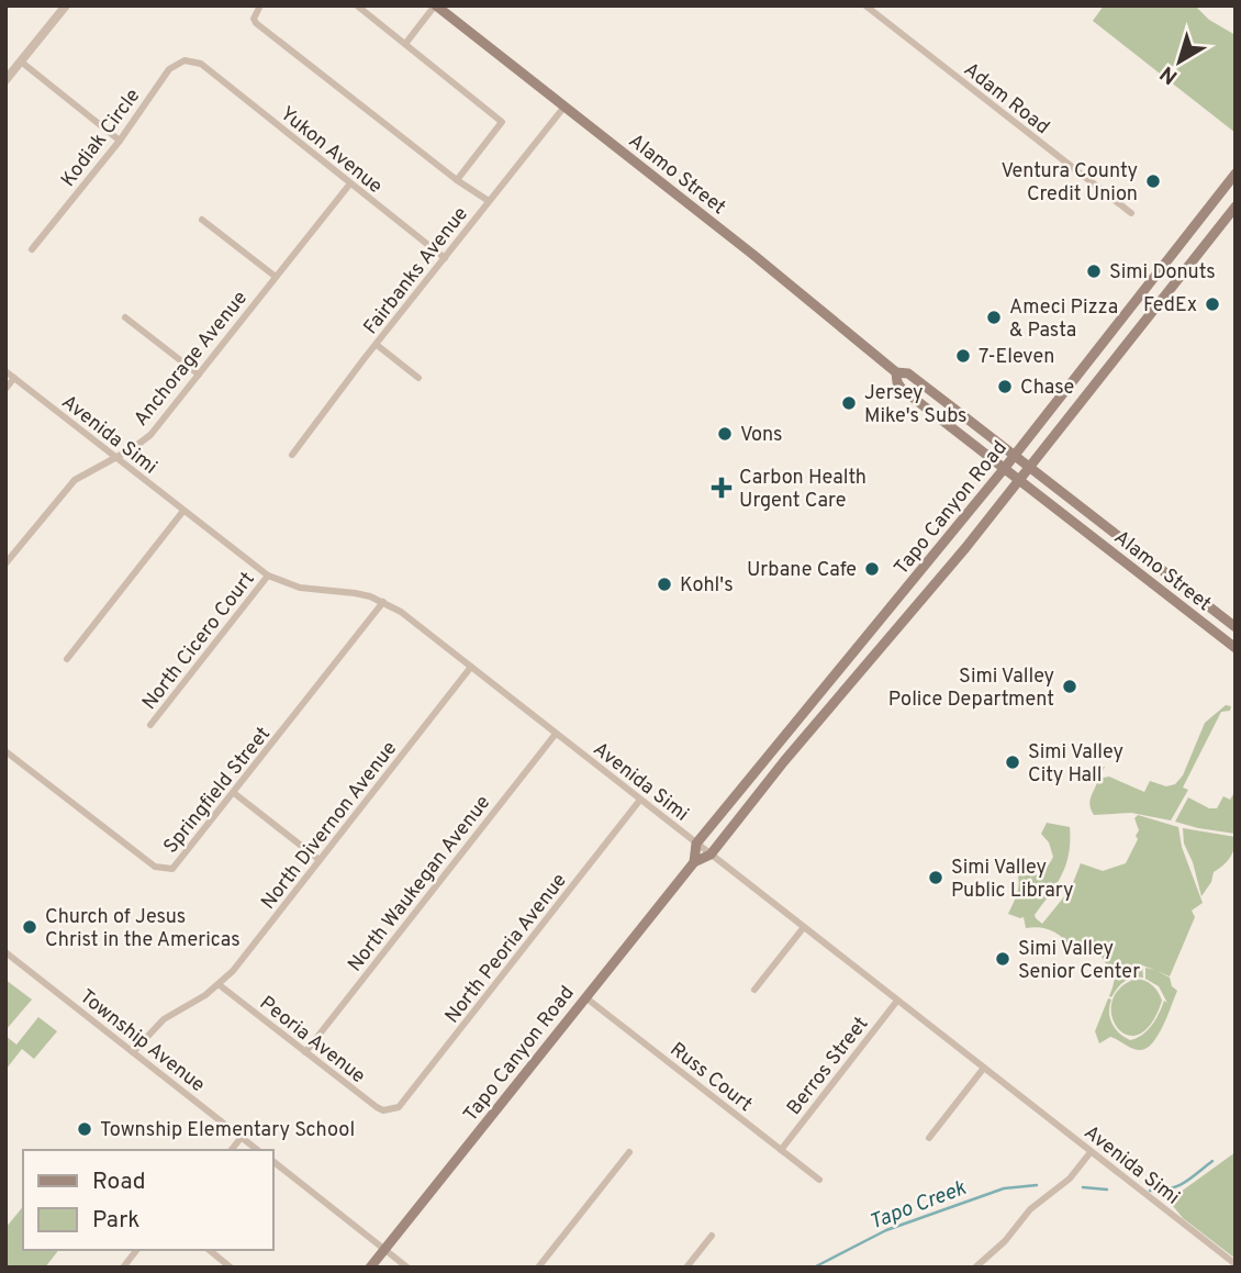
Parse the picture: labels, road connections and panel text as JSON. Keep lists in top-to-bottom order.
{
  "streets": {
    "main road": ["Alamo Street", "Tapo Canyon Road"],
    "street": [
      "Adam Road",
      "Kodiak Circle",
      "Yukon Avenue",
      "Fairbanks Avenue",
      "Anchorage Avenue",
      "Avenida Simi",
      "North Cicero Court",
      "Springfield Street",
      "North Divernon Avenue",
      "North Waukegan Avenue",
      "North Peoria Avenue",
      "Peoria Avenue",
      "Township Avenue",
      "Berros Street",
      "Russ Court"
    ]
  },
  "crossings": [
    ["Kodiak Circle", "Yukon Avenue"],
    ["Yukon Avenue", "Fairbanks Avenue"],
    ["Yukon Avenue", "Anchorage Avenue"],
    ["Alamo Street", "Fairbanks Avenue"],
    ["Alamo Street", "Tapo Canyon Road"],
    ["Anchorage Avenue", "Avenida Simi"],
    ["Avenida Simi", "Tapo Canyon Road"],
    ["Avenida Simi", "North Cicero Court"],
    ["Avenida Simi", "Springfield Street"],
    ["Avenida Simi", "North Divernon Avenue"],
    ["Avenida Simi", "North Waukegan Avenue"],
    ["Avenida Simi", "North Peoria Avenue"],
    ["Avenida Simi", "Berros Street"],
    ["Tapo Canyon Road", "Russ Court"],
    ["North Divernon Avenue", "Peoria Avenue"],
    ["North Divernon Avenue", "Township Avenue"],
    ["North Waukegan Avenue", "Peoria Avenue"],
    ["North Peoria Avenue", "Peoria Avenue"],
    ["Berros Street", "Russ Court"]
  ],
  "water": ["Tapo Creek"],
  "places": {
    "other": [
      "Ventura County Credit Union",
      "Simi Donuts",
      "FedEx",
      "Ameci Pizza & Pasta",
      "7-Eleven",
      "Chase",
      "Jersey Mike's Subs",
      "Vons",
      "Urbane Cafe",
      "Kohl's",
      "Simi Valley Police Department",
      "Simi Valley City Hall",
      "Simi Valley Public Library",
      "Church of Jesus Christ in the Americas",
      "Simi Valley Senior Center",
      "Township Elementary School"
    ],
    "health": ["Carbon Health Urgent Care"]
  },
  "legend": ["Road", "Park"],
  "north": "bottom left"
}
